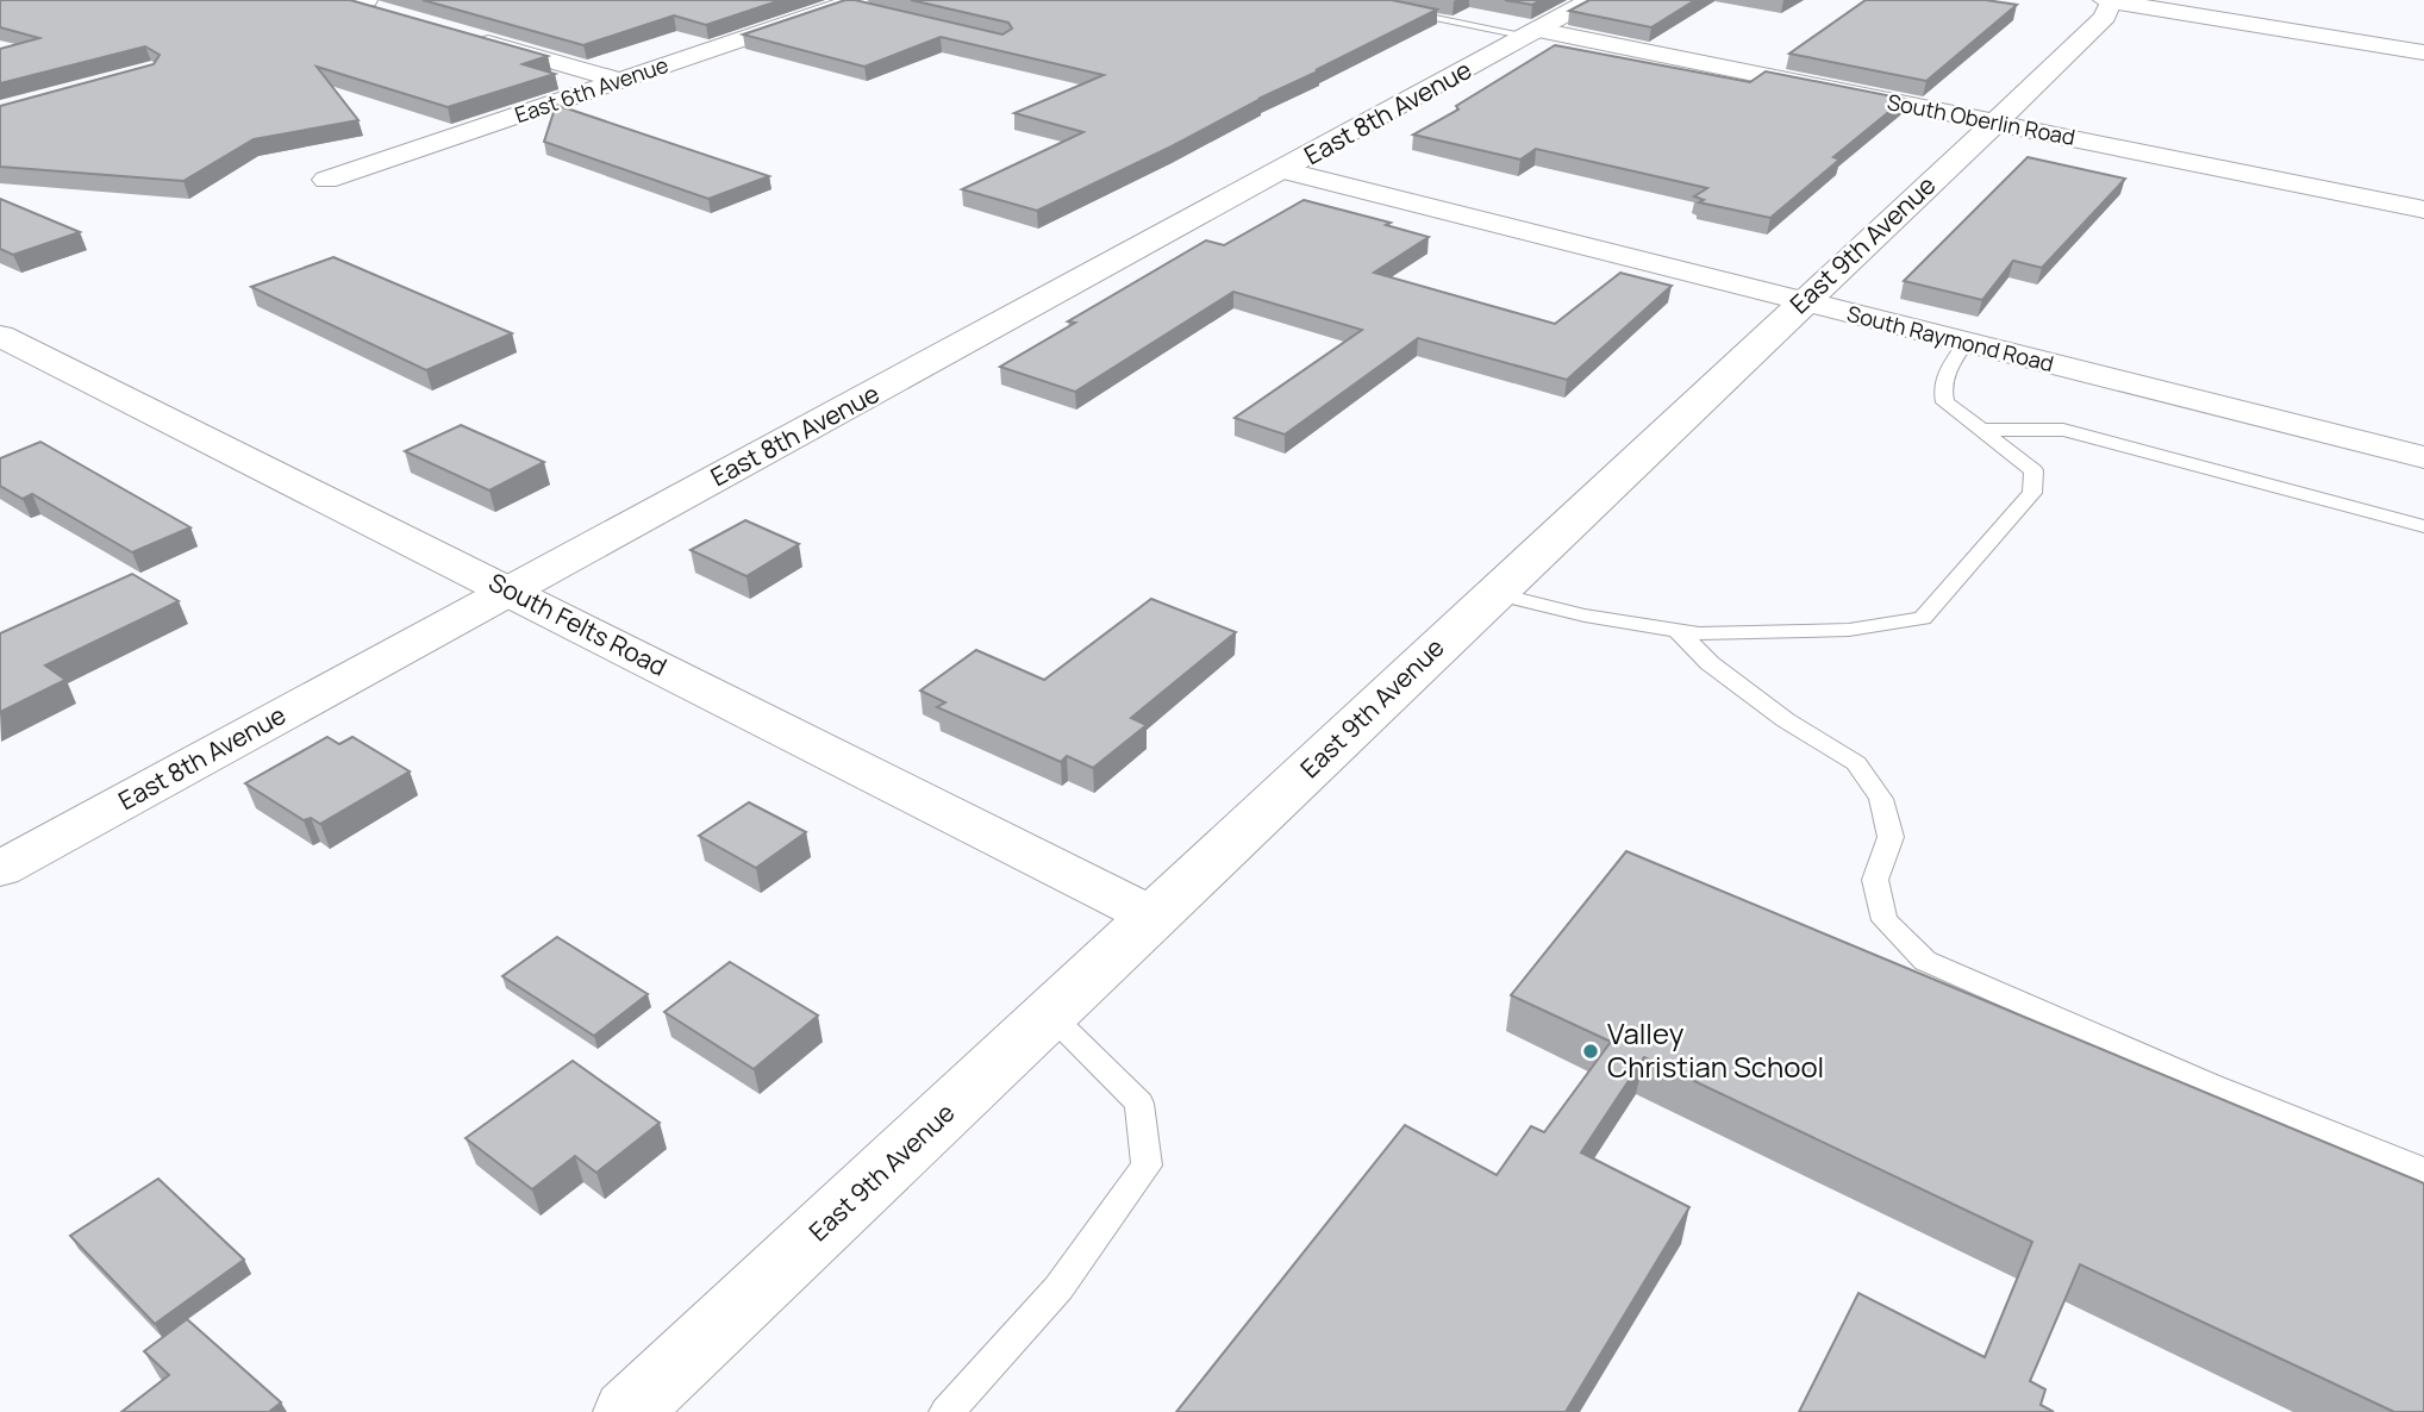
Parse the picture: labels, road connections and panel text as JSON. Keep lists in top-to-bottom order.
{
  "streets": {
    "street": [
      "East 6th Avenue",
      "East 8th Avenue",
      "South Oberlin Road",
      "East 9th Avenue",
      "South Raymond Road",
      "South Felts Road"
    ]
  },
  "crossings": [
    ["East 8th Avenue", "South Oberlin Road"],
    ["East 8th Avenue", "South Raymond Road"],
    ["East 8th Avenue", "South Felts Road"],
    ["South Oberlin Road", "East 9th Avenue"],
    ["East 9th Avenue", "South Raymond Road"],
    ["East 9th Avenue", "South Felts Road"]
  ],
  "places": ["Valley Christian School"]
}
